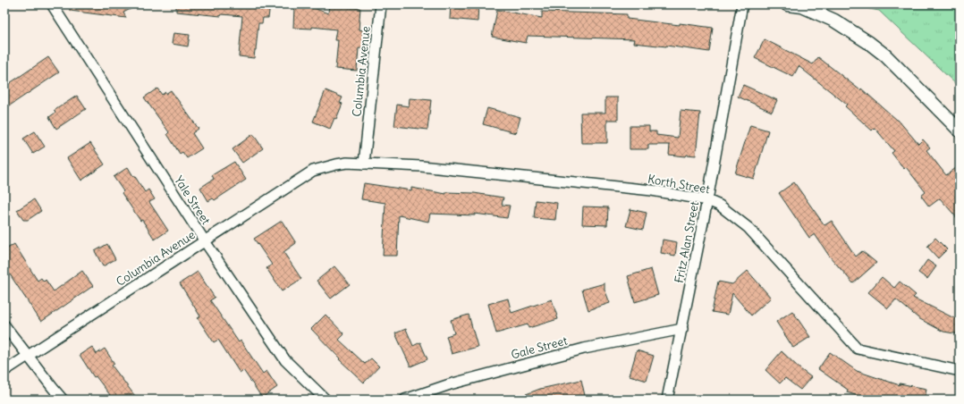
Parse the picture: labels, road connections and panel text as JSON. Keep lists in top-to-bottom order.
{
  "streets": {
    "street": [
      "Columbia Avenue",
      "Korth Street",
      "Yale Street",
      "Fritz Alan Street",
      "Gale Street"
    ]
  },
  "crossings": [
    ["Columbia Avenue", "Korth Street"],
    ["Columbia Avenue", "Yale Street"],
    ["Korth Street", "Fritz Alan Street"],
    ["Fritz Alan Street", "Gale Street"]
  ]
}
